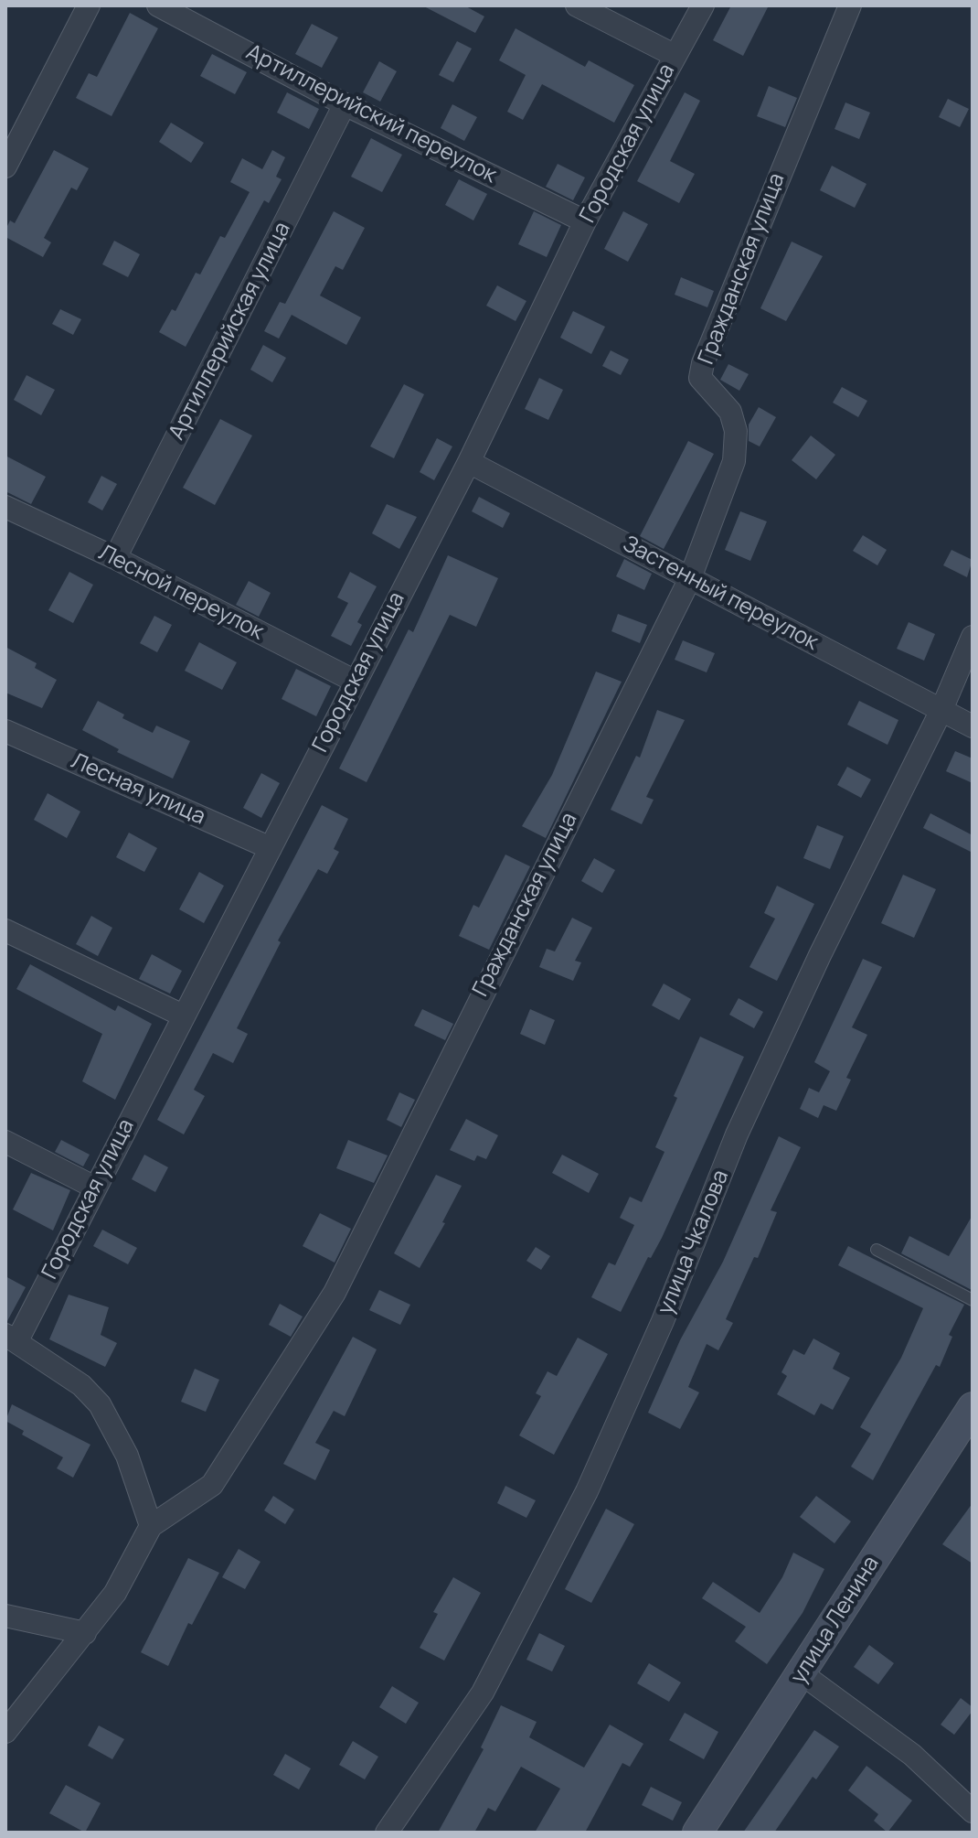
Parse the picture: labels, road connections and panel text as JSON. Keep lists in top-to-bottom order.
{
  "streets": {
    "main road": ["улица Ленина"],
    "street": [
      "Артиллерийский переулок",
      "Городская улица",
      "Гражданская улица",
      "Артиллерийская улица",
      "Лесной переулок",
      "Застенный переулок",
      "Лесная улица",
      "улица Чкалова"
    ]
  },
  "crossings": [
    ["Артиллерийский переулок", "Городская улица"],
    ["Артиллерийский переулок", "Артиллерийская улица"],
    ["Городская улица", "Лесной переулок"],
    ["Городская улица", "Застенный переулок"],
    ["Городская улица", "Лесная улица"],
    ["Гражданская улица", "Застенный переулок"],
    ["Артиллерийская улица", "Лесной переулок"],
    ["Застенный переулок", "улица Чкалова"]
  ]
}
